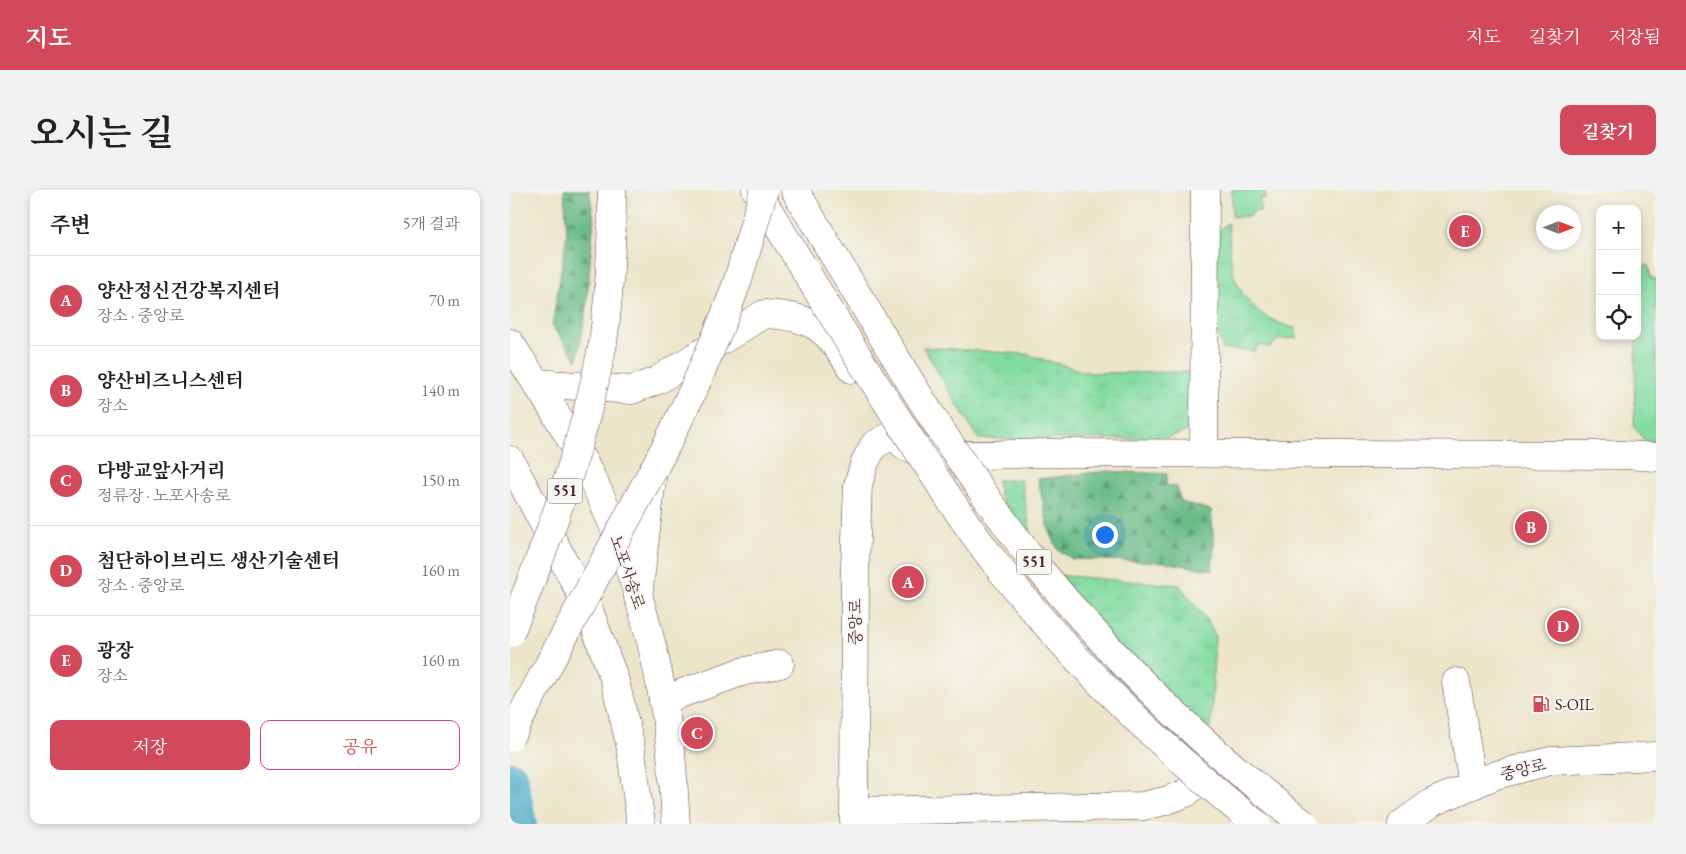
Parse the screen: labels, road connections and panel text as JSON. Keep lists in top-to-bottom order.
{
  "streets": {
    "main road": ["551", "노포사송로", "중앙로"]
  },
  "places": {
    "fuel station": ["S-OIL"]
  },
  "north": "right",
  "page": {
    "header": "지도",
    "nav": ["지도", "길찾기", "저장됨"],
    "title": "오시는 길",
    "buttons": [
      "길찾기",
      ["저장", "공유"]
    ],
    "heading": ["주변", "5개 결과"],
    "map_buttons": ["+", "−"],
    "pins": [
      "E",
      "B",
      "A",
      "D",
      "C"
    ],
    "list": [
      {
        "mark": "A",
        "name": "양산정신건강복지센터",
        "note": "장소 · 중앙로",
        "value": "70 m"
      },
      {
        "mark": "B",
        "name": "양산비즈니스센터",
        "note": "장소",
        "value": "140 m"
      },
      {
        "mark": "C",
        "name": "다방교앞사거리",
        "note": "정류장 · 노포사송로",
        "value": "150 m"
      },
      {
        "mark": "D",
        "name": "첨단하이브리드 생산기술센터",
        "note": "장소 · 중앙로",
        "value": "160 m"
      },
      {
        "mark": "E",
        "name": "광장",
        "note": "장소",
        "value": "160 m"
      }
    ]
  }
}
